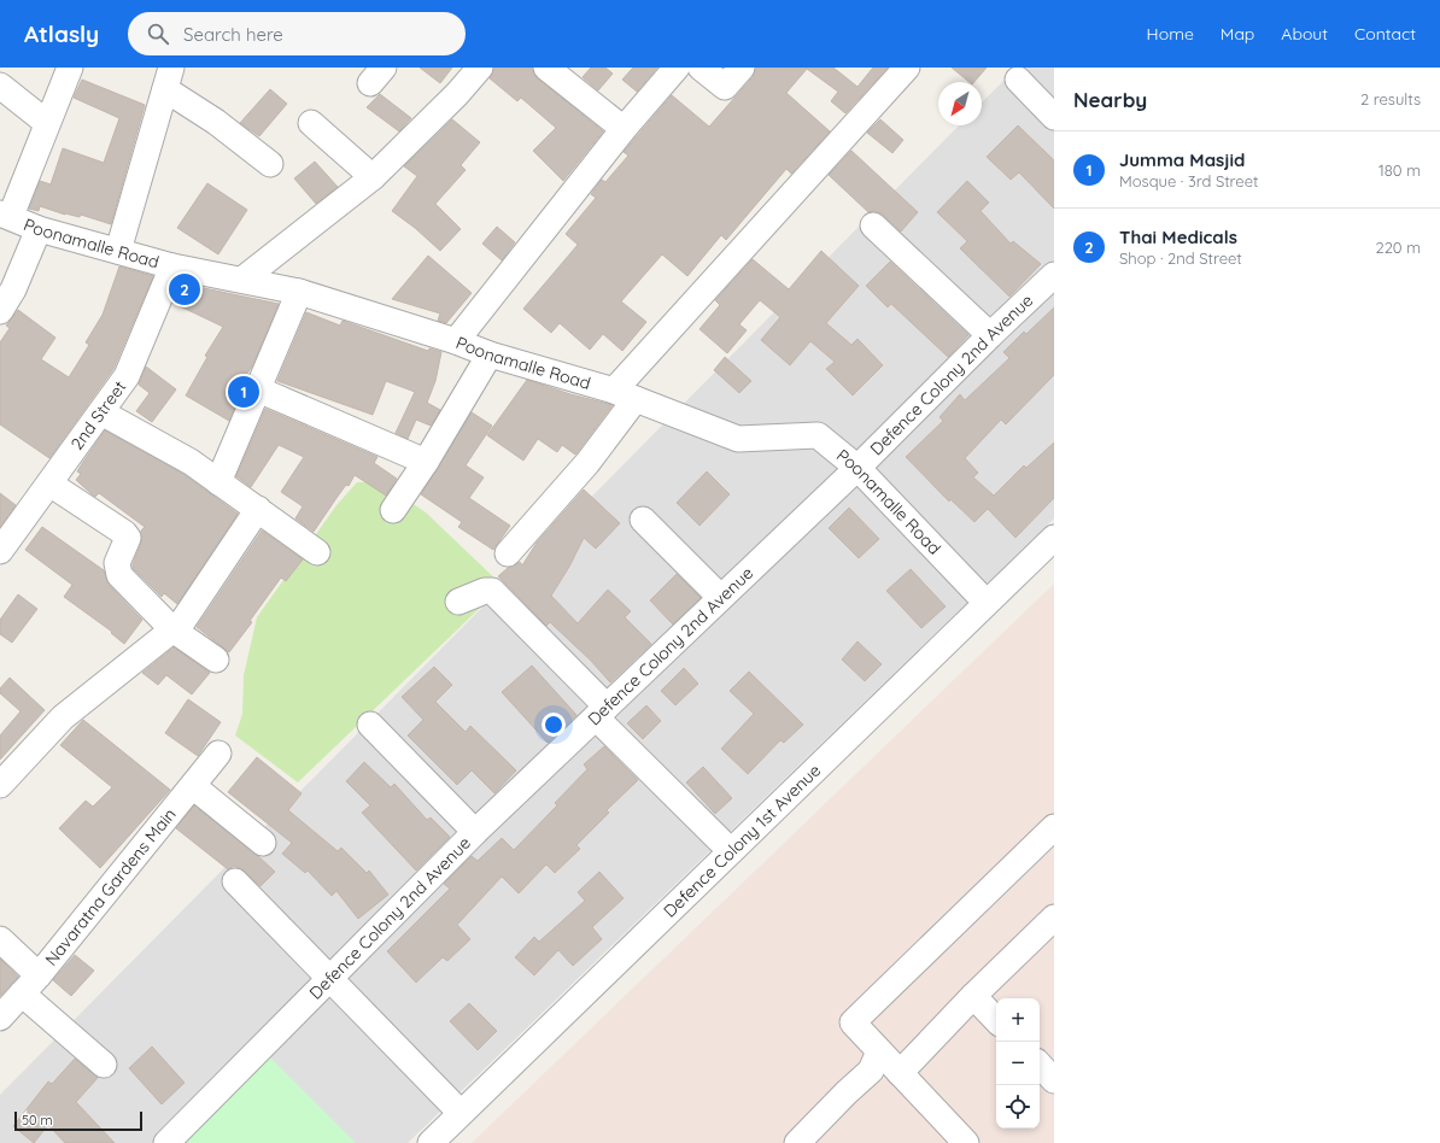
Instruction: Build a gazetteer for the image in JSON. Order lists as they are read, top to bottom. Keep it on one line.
{"streets":{"street":["Poonamalle Road","Defence Colony 2nd Avenue","2nd Street","Defence Colony 1st Avenue","Navaratna Gardens Main"]},"crossings":[["Poonamalle Road","Defence Colony 2nd Avenue"],["Poonamalle Road","2nd Street"],["Poonamalle Road","Defence Colony 1st Avenue"]],"scale_bar":"50 m","north":"bottom left","page":{"header":"Atlasly","search":"Search here","nav":["Home","Map","About","Contact"],"heading":["Nearby","2 results"],"list":[{"mark":"1","name":"Jumma Masjid","note":"Mosque · 3rd Street","value":"180 m"},{"mark":"2","name":"Thai Medicals","note":"Shop · 2nd Street","value":"220 m"}],"pins":["2","1"],"map_buttons":["+","−"],"scale":"50 m"}}
